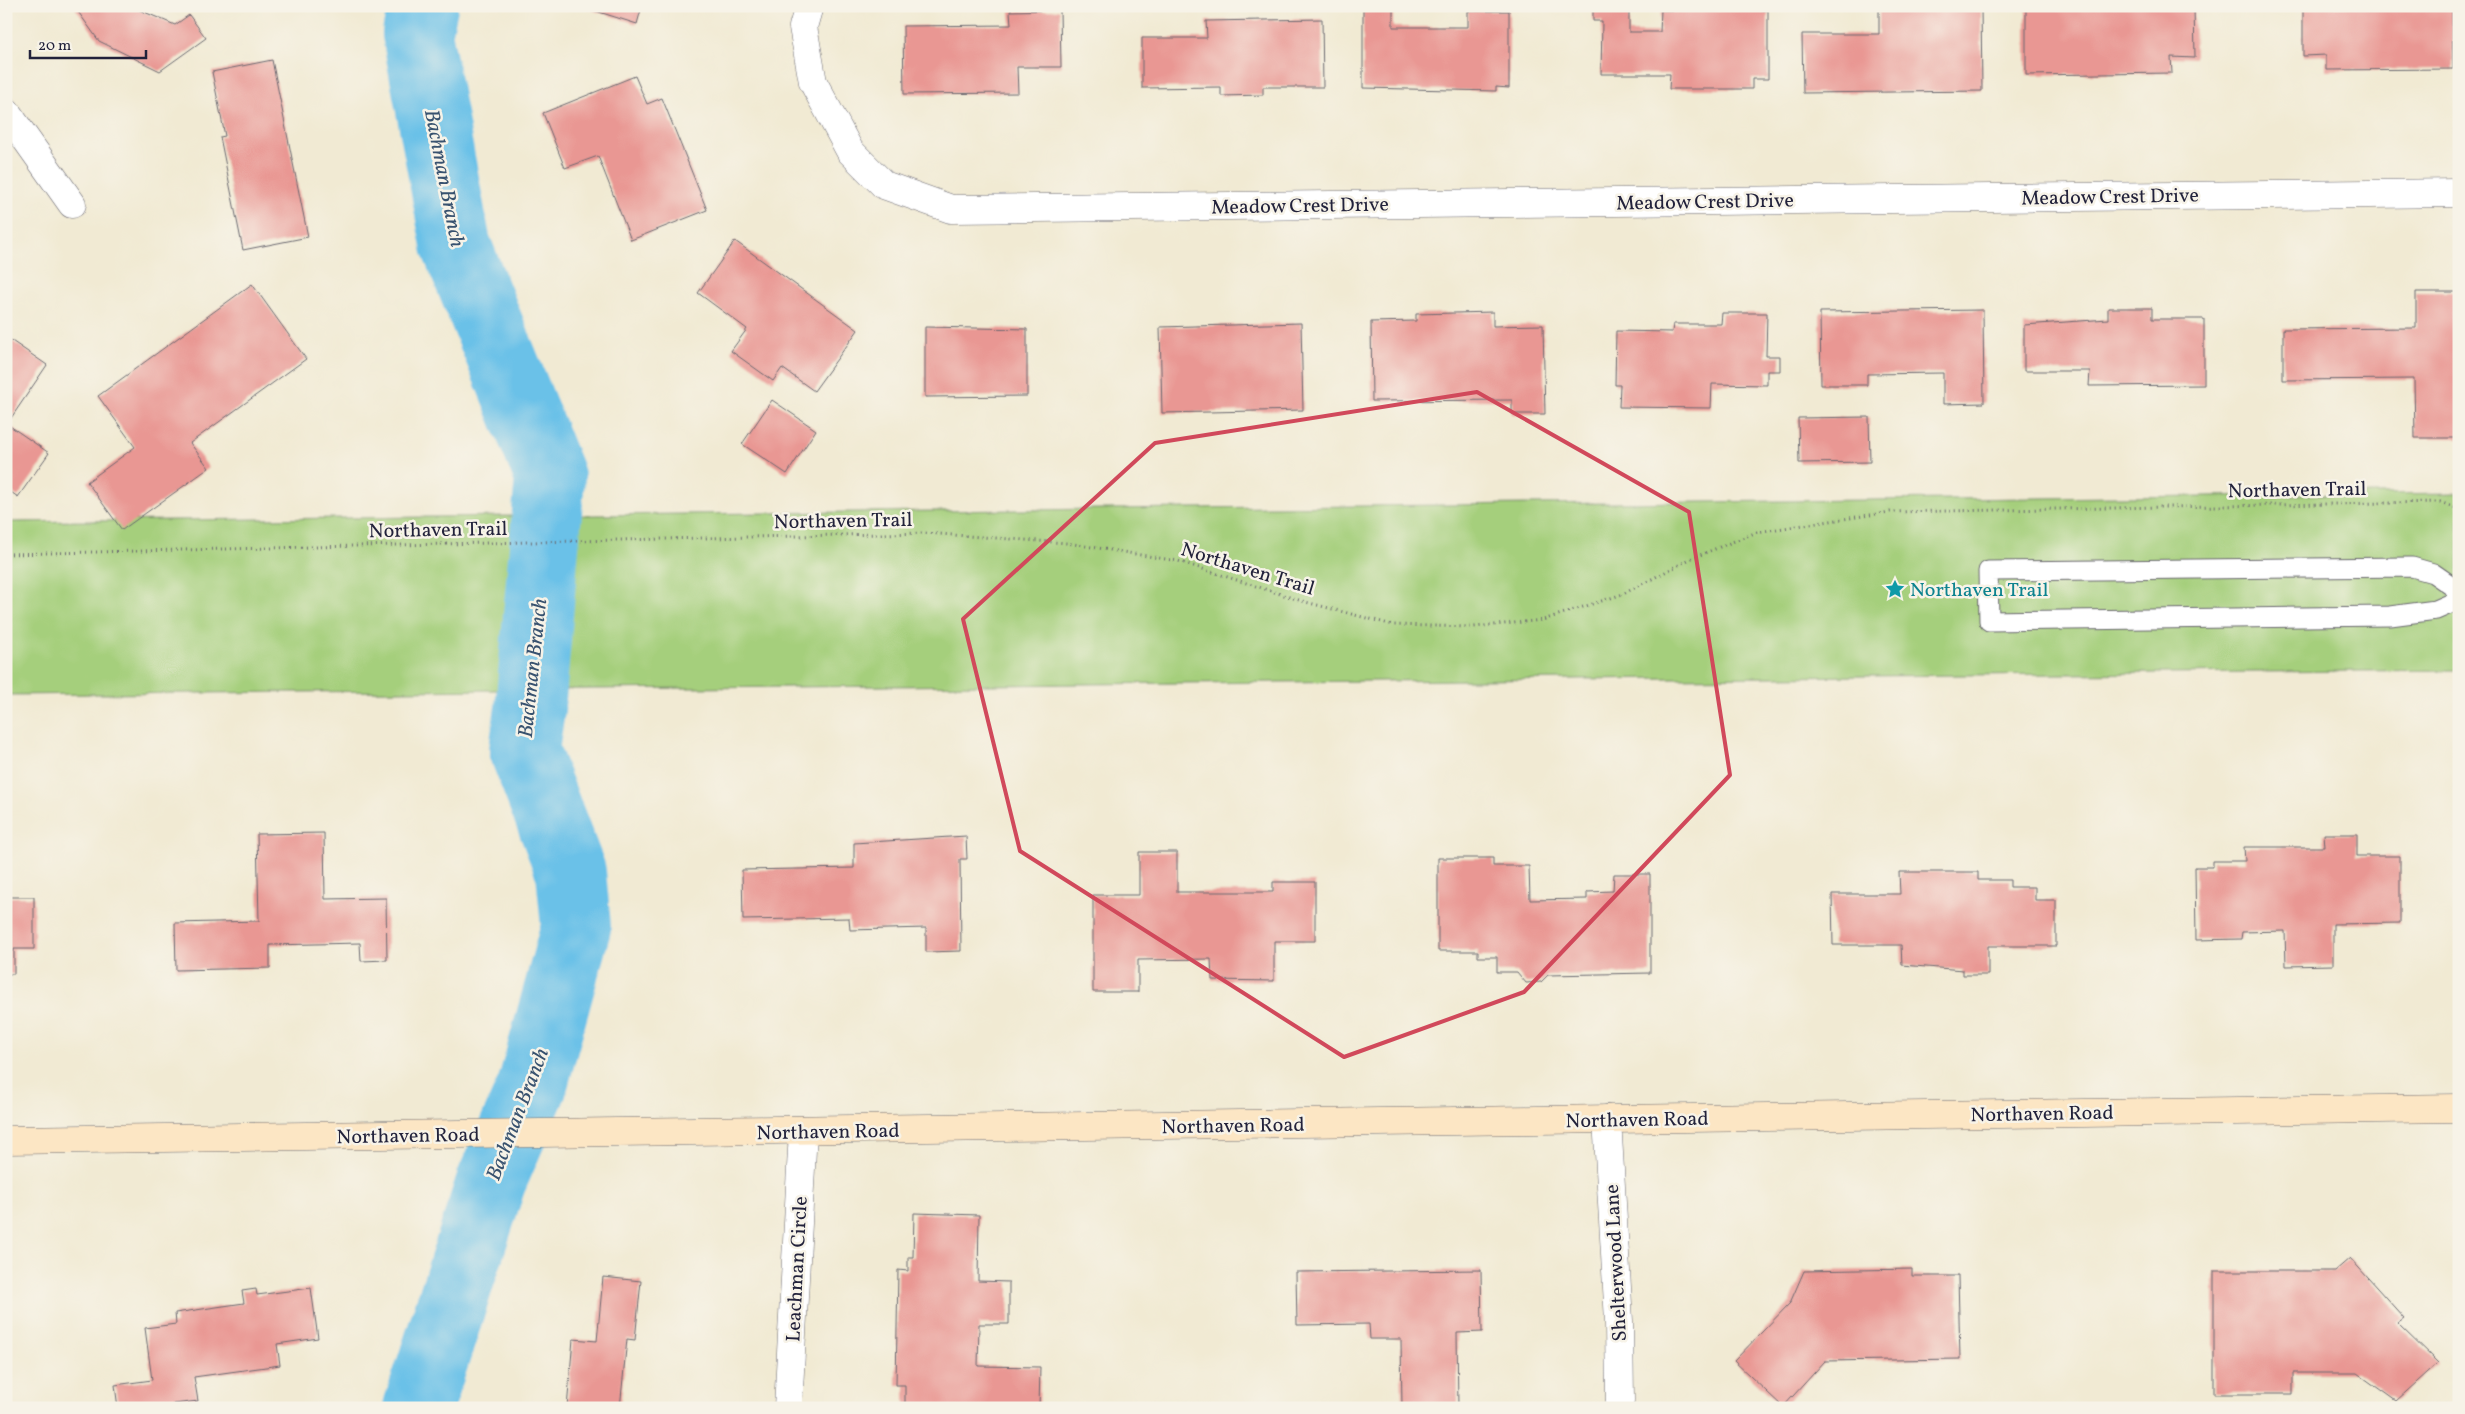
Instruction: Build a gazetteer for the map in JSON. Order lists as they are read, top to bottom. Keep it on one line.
{"streets":{"street":["Meadow Crest Drive","Northaven Road","Shelterwood Lane","Leachman Circle"],"path":["Northaven Trail"]},"crossings":[["Northaven Road","Shelterwood Lane"],["Northaven Road","Leachman Circle"]],"water":["Bachman Branch"],"places":{"place":["Northaven Trail"]},"scale_bar":"20 m"}
